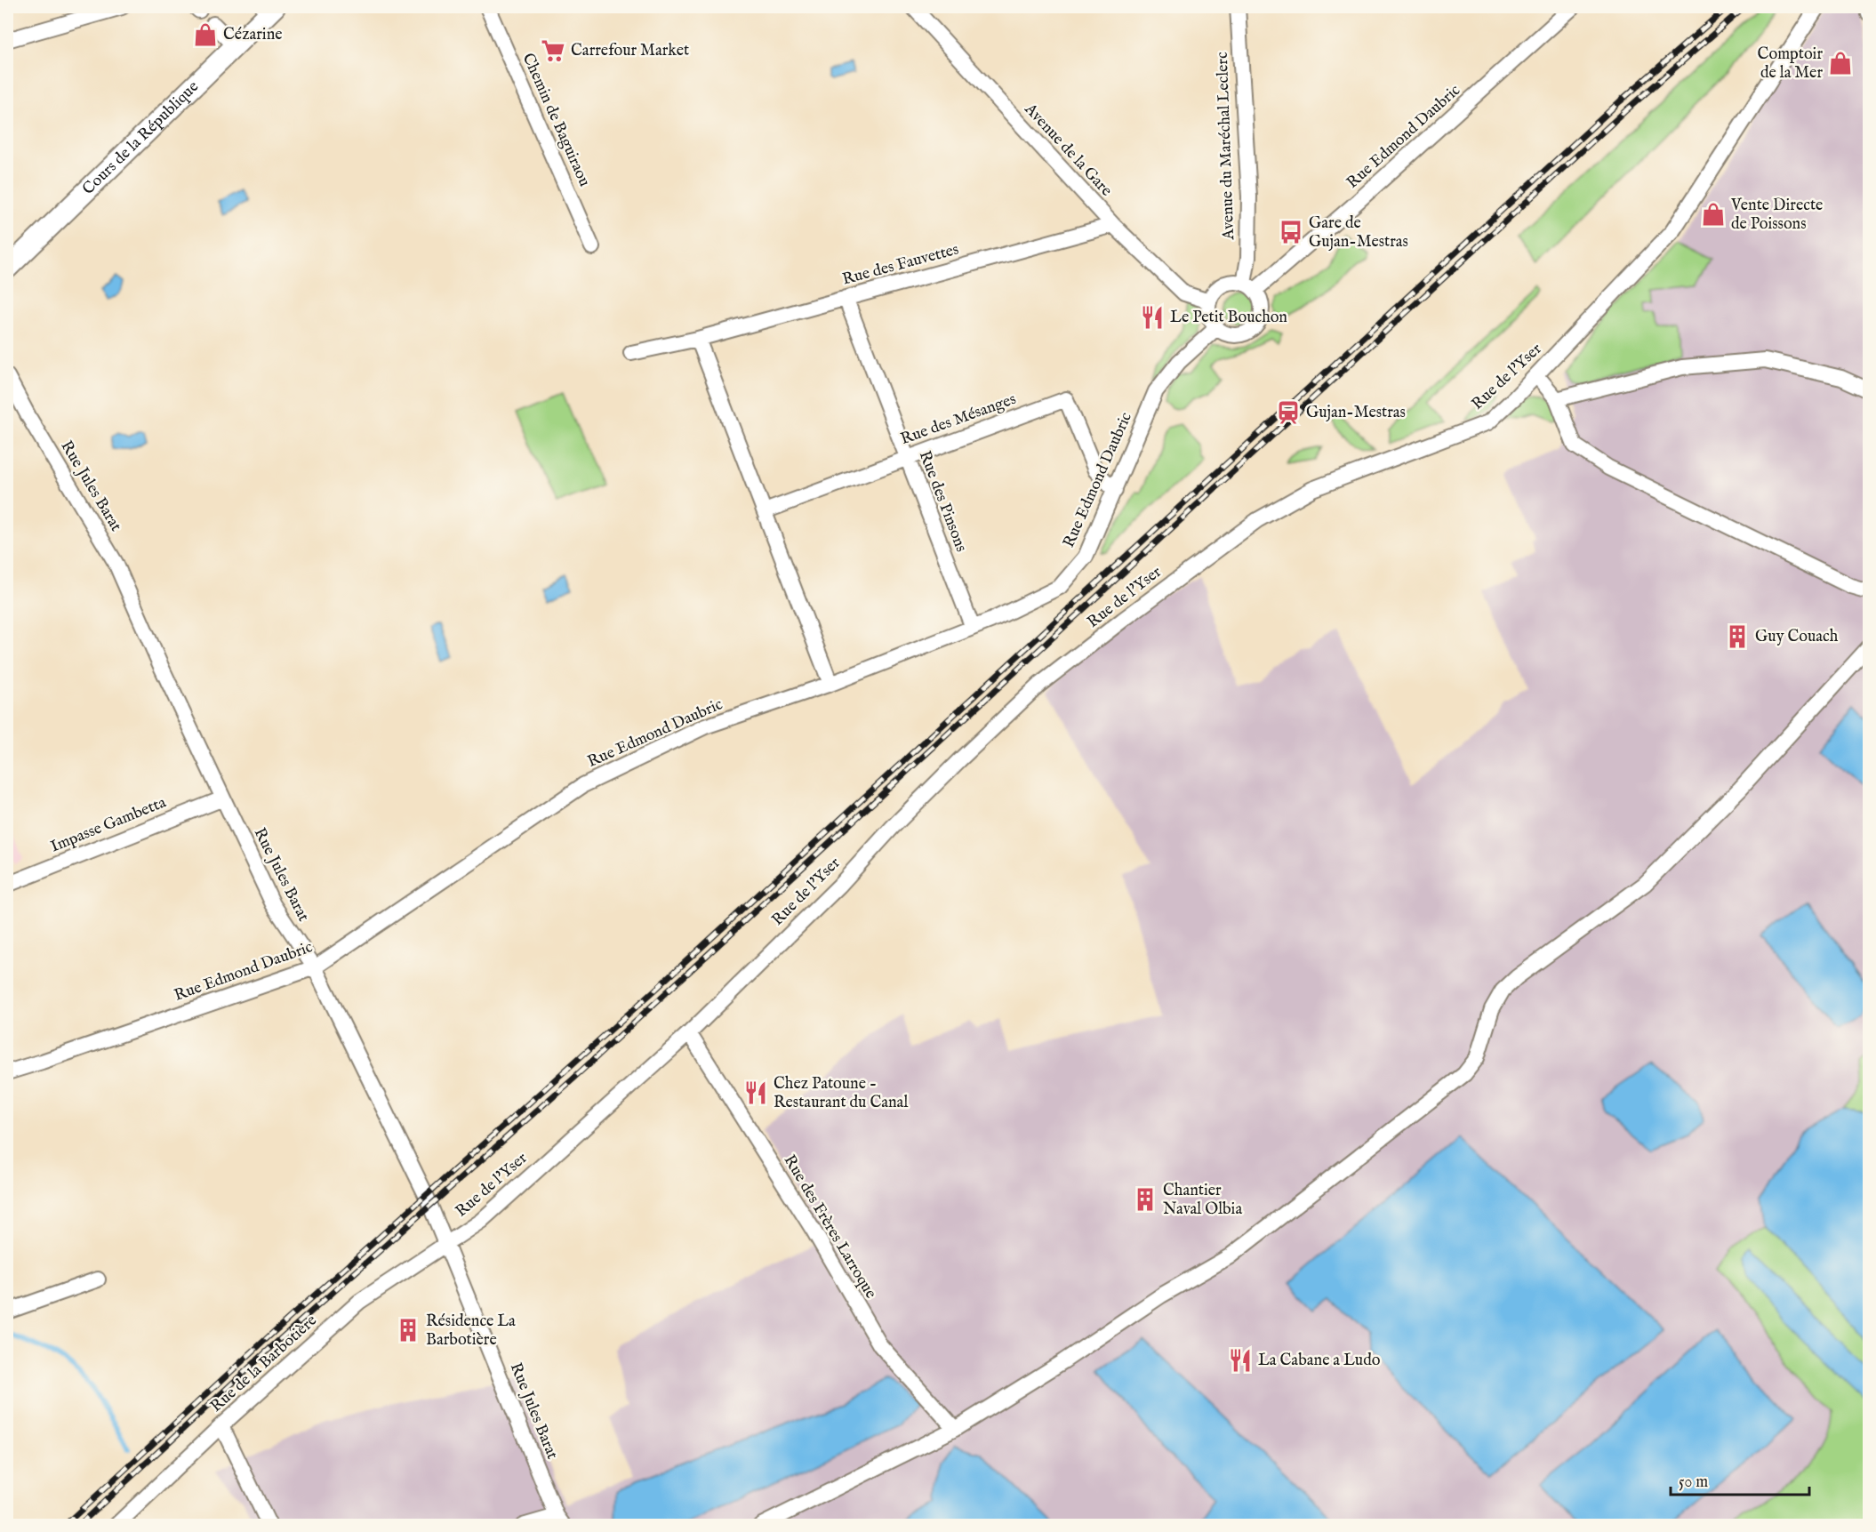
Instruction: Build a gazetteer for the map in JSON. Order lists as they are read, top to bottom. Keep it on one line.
{"streets":{"main road":["Cours de la République"],"street":["Chemin de Baguiraou","Rue Edmond Daubric","Avenue du Maréchal Leclerc","Avenue de la Gare","Rue des Fauvettes","Rue de l'Yser","Rue des Mésanges","Rue Jules Barat","Rue des Pinsons","Impasse Gambetta","Rue des Frères Larroque","Rue de la Barbotière"]},"crossings":[["Rue Edmond Daubric","Avenue du Maréchal Leclerc"],["Rue Edmond Daubric","Avenue de la Gare"],["Rue Edmond Daubric","Rue des Mésanges"],["Rue Edmond Daubric","Rue Jules Barat"],["Rue Edmond Daubric","Rue des Pinsons"],["Avenue du Maréchal Leclerc","Avenue de la Gare"],["Avenue de la Gare","Rue des Fauvettes"],["Rue des Fauvettes","Rue des Pinsons"],["Rue de l'Yser","Rue Jules Barat"],["Rue de l'Yser","Rue des Frères Larroque"],["Rue de l'Yser","Rue de la Barbotière"],["Rue des Mésanges","Rue des Pinsons"],["Rue Jules Barat","Impasse Gambetta"],["Rue Jules Barat","Rue de la Barbotière"]],"places":{"shop":["Cézarine","Comptoir de la Mer","Vente Directe de Poissons"],"supermarket":["Carrefour Market"],"bus stop":["Gare de Gujan-Mestras"],"restaurant":["Le Petit Bouchon","Chez Patoune - Restaurant du Canal","La Cabane a Ludo"],"station":["Gujan-Mestras"],"building":["Guy Couach","Chantier Naval Olbia","Résidence La Barbotière"]},"scale_bar":"50 m"}
